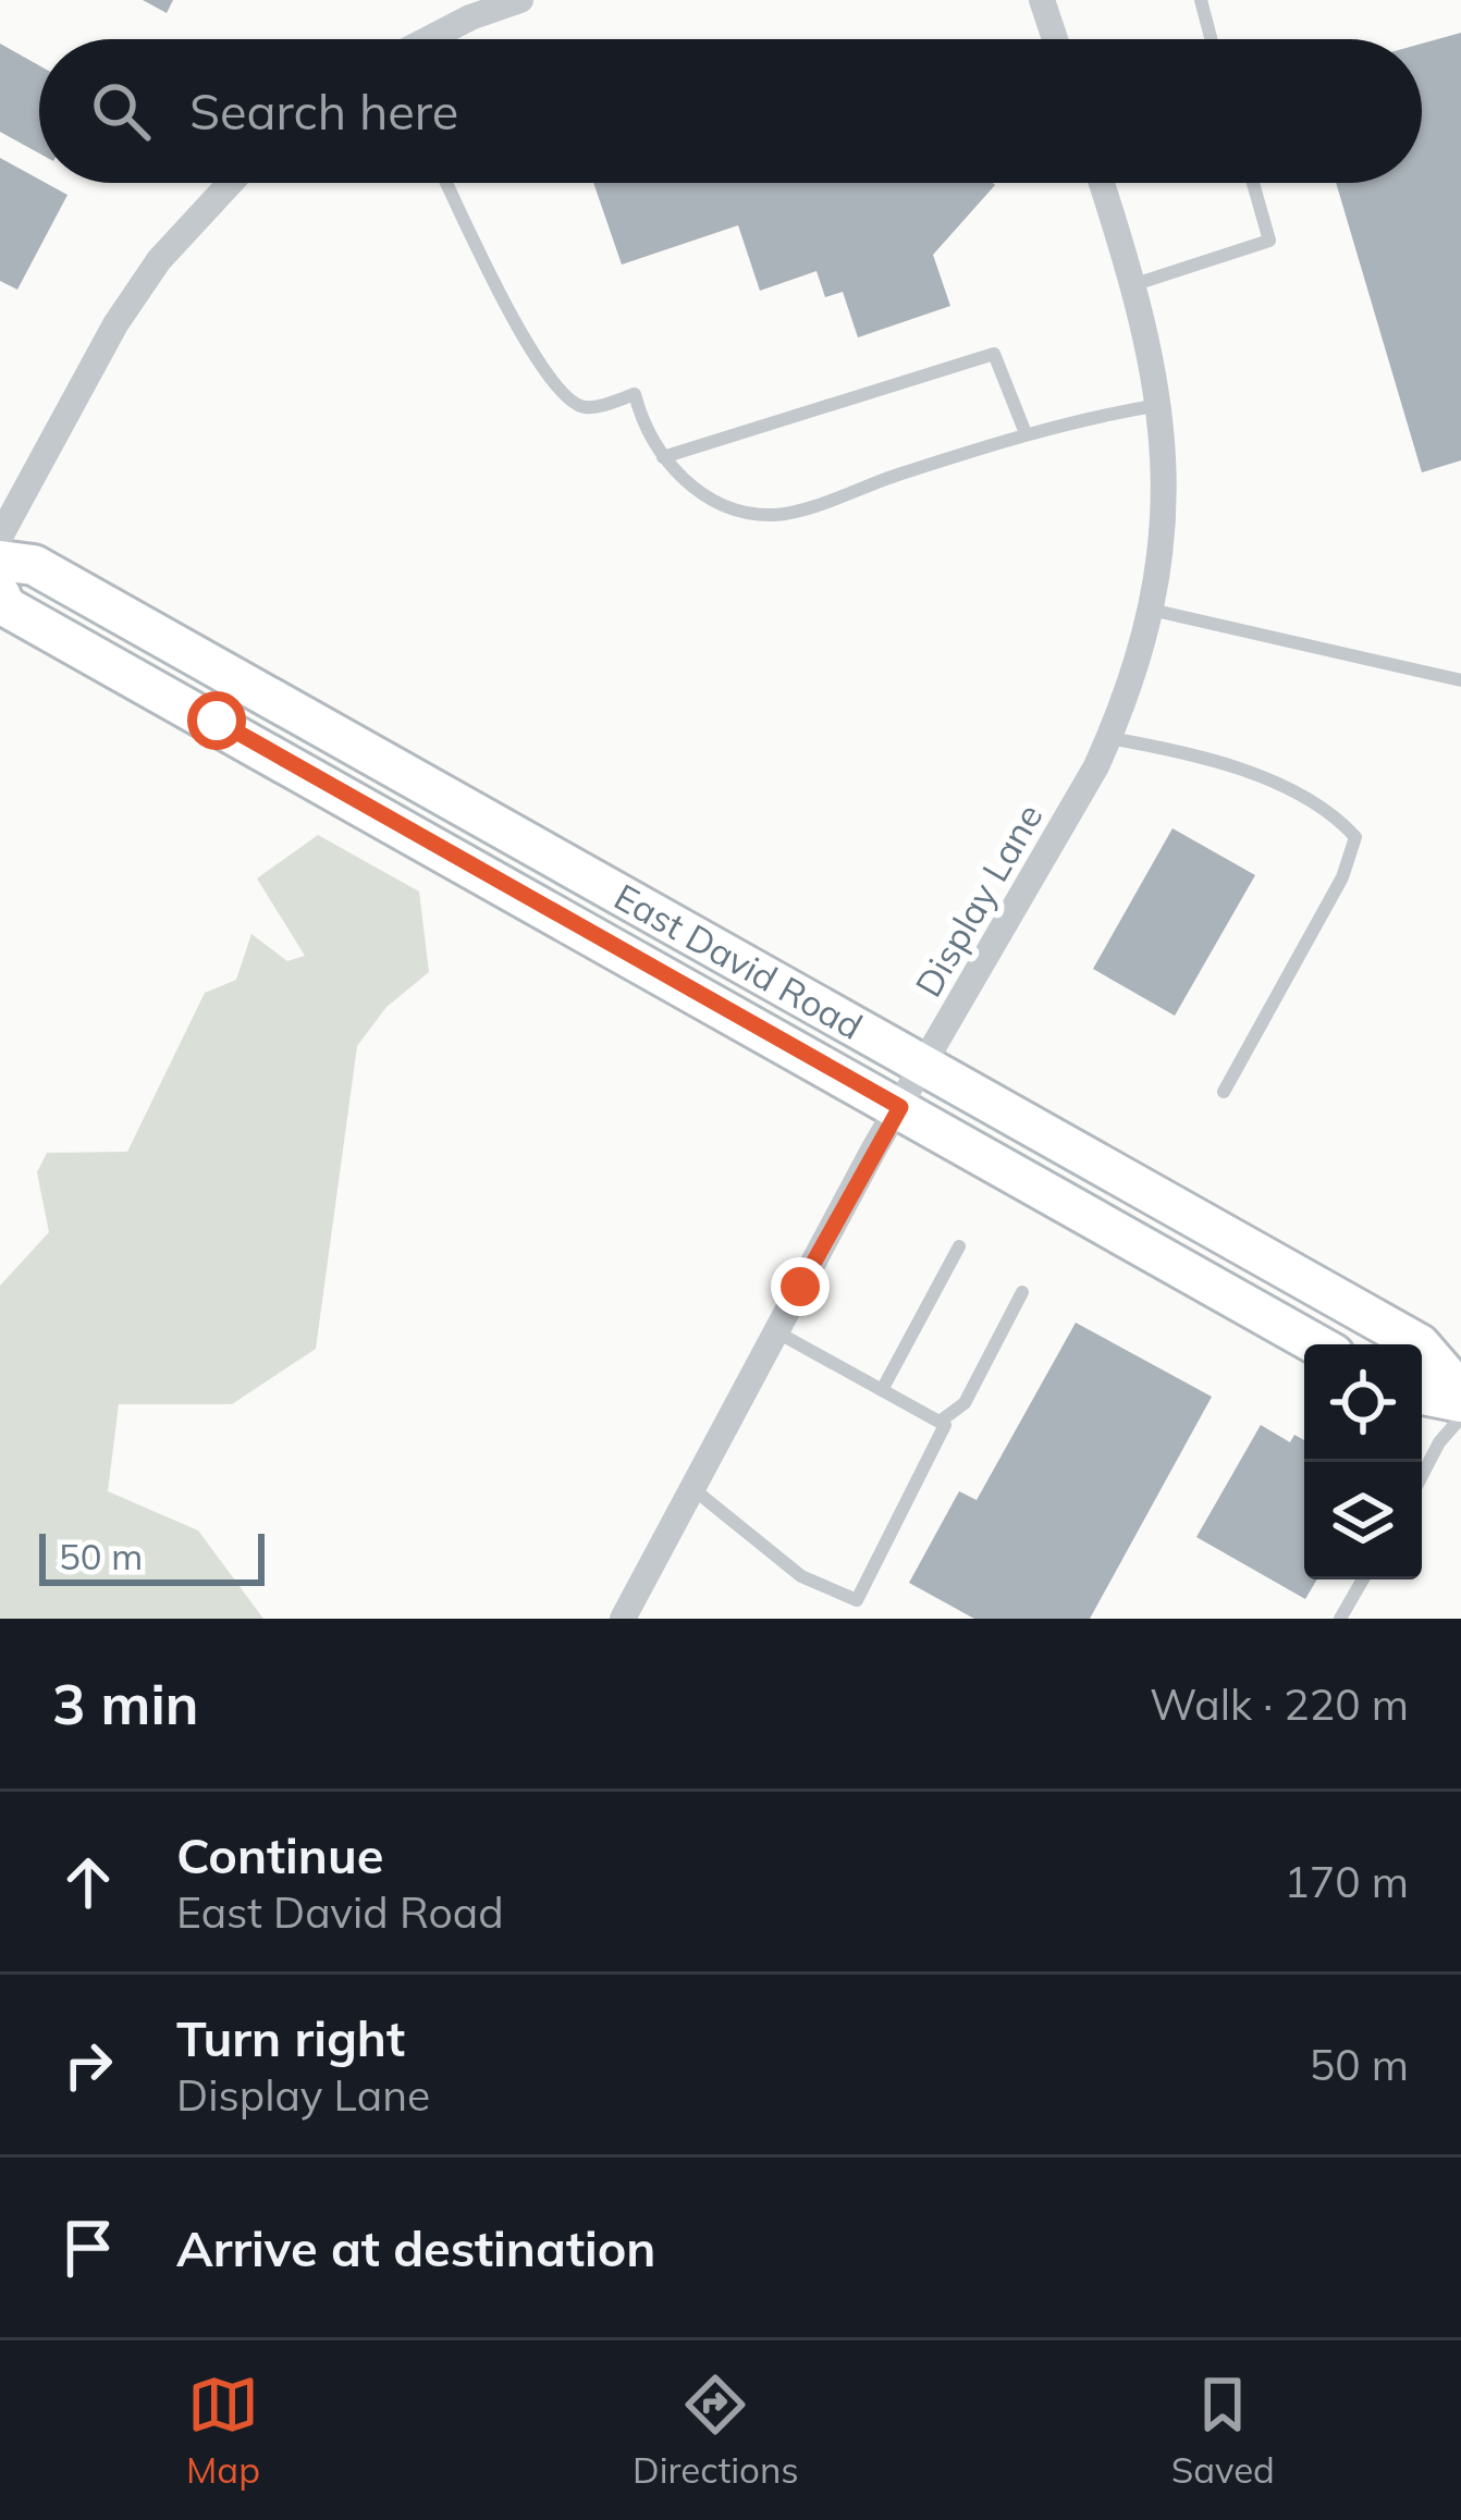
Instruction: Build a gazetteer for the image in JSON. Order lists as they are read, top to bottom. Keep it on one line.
{"streets":{"street":["Display Lane","East David Road"]},"crossings":[["Display Lane","East David Road"]],"scale_bar":"50 m","page":{"search":"Search here","scale":"50 m","heading":["3 min","Walk · 220 m"],"list":[["Continue","East David Road","170 m"],["Turn right","Display Lane","50 m"],"Arrive at destination"],"nav":["Map","Directions","Saved"]}}
